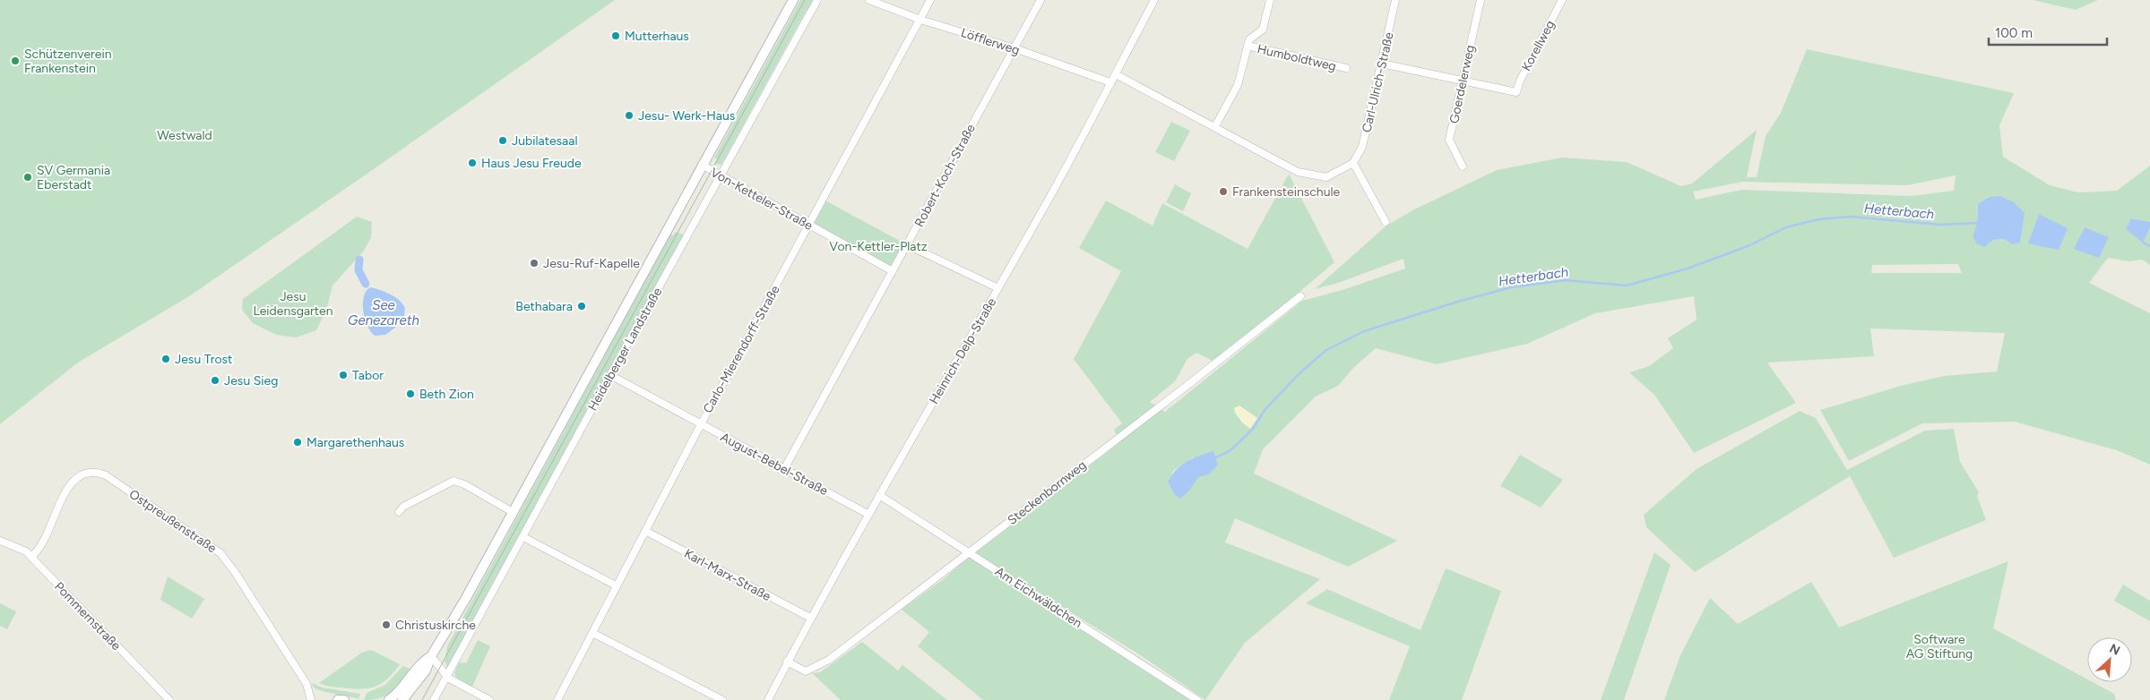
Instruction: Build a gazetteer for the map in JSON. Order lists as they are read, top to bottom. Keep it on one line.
{"streets":{"street":["Löfflerweg","Korellweg","Humboldtweg","Carl-Ulrich-Straße","Goerdelerweg","Robert-Koch-Straße","Von-Ketteler-Straße","Heidelberger Landstraße","Carlo-Mierendorff-Straße","Heinrich-Delp-Straße","August-Bebel-Straße","Steckenbornweg","Ostpreußenstraße","Karl-Marx-Straße","Am Eichwäldchen","Pommernstraße"]},"crossings":[["Löfflerweg","Robert-Koch-Straße"],["Löfflerweg","Carlo-Mierendorff-Straße"],["Löfflerweg","Heinrich-Delp-Straße"],["Korellweg","Goerdelerweg"],["Robert-Koch-Straße","Von-Ketteler-Straße"],["Robert-Koch-Straße","August-Bebel-Straße"],["Von-Ketteler-Straße","Heidelberger Landstraße"],["Von-Ketteler-Straße","Carlo-Mierendorff-Straße"],["Heidelberger Landstraße","August-Bebel-Straße"],["Carlo-Mierendorff-Straße","August-Bebel-Straße"],["Carlo-Mierendorff-Straße","Karl-Marx-Straße"],["Heinrich-Delp-Straße","August-Bebel-Straße"],["Heinrich-Delp-Straße","Steckenbornweg"],["Heinrich-Delp-Straße","Karl-Marx-Straße"],["Heinrich-Delp-Straße","Am Eichwäldchen"],["Steckenbornweg","Am Eichwäldchen"],["Ostpreußenstraße","Pommernstraße"]],"water":["Hetterbach","See Genezareth"],"parks":["Westwald","Von-Kettler-Platz","Jesu Leidensgarten","Software AG Stiftung"],"places":["Mutterhaus","Schützenverein Frankenstein","Jesu- Werk-Haus","Jubilatesaal","Haus Jesu Freude","SV Germania Eberstadt","Frankensteinschule","Jesu-Ruf-Kapelle","Bethabara","Jesu Trost","Tabor","Jesu Sieg","Beth Zion","Margarethenhaus","Christuskirche"],"scale_bar":"100 m","north":"top right"}
